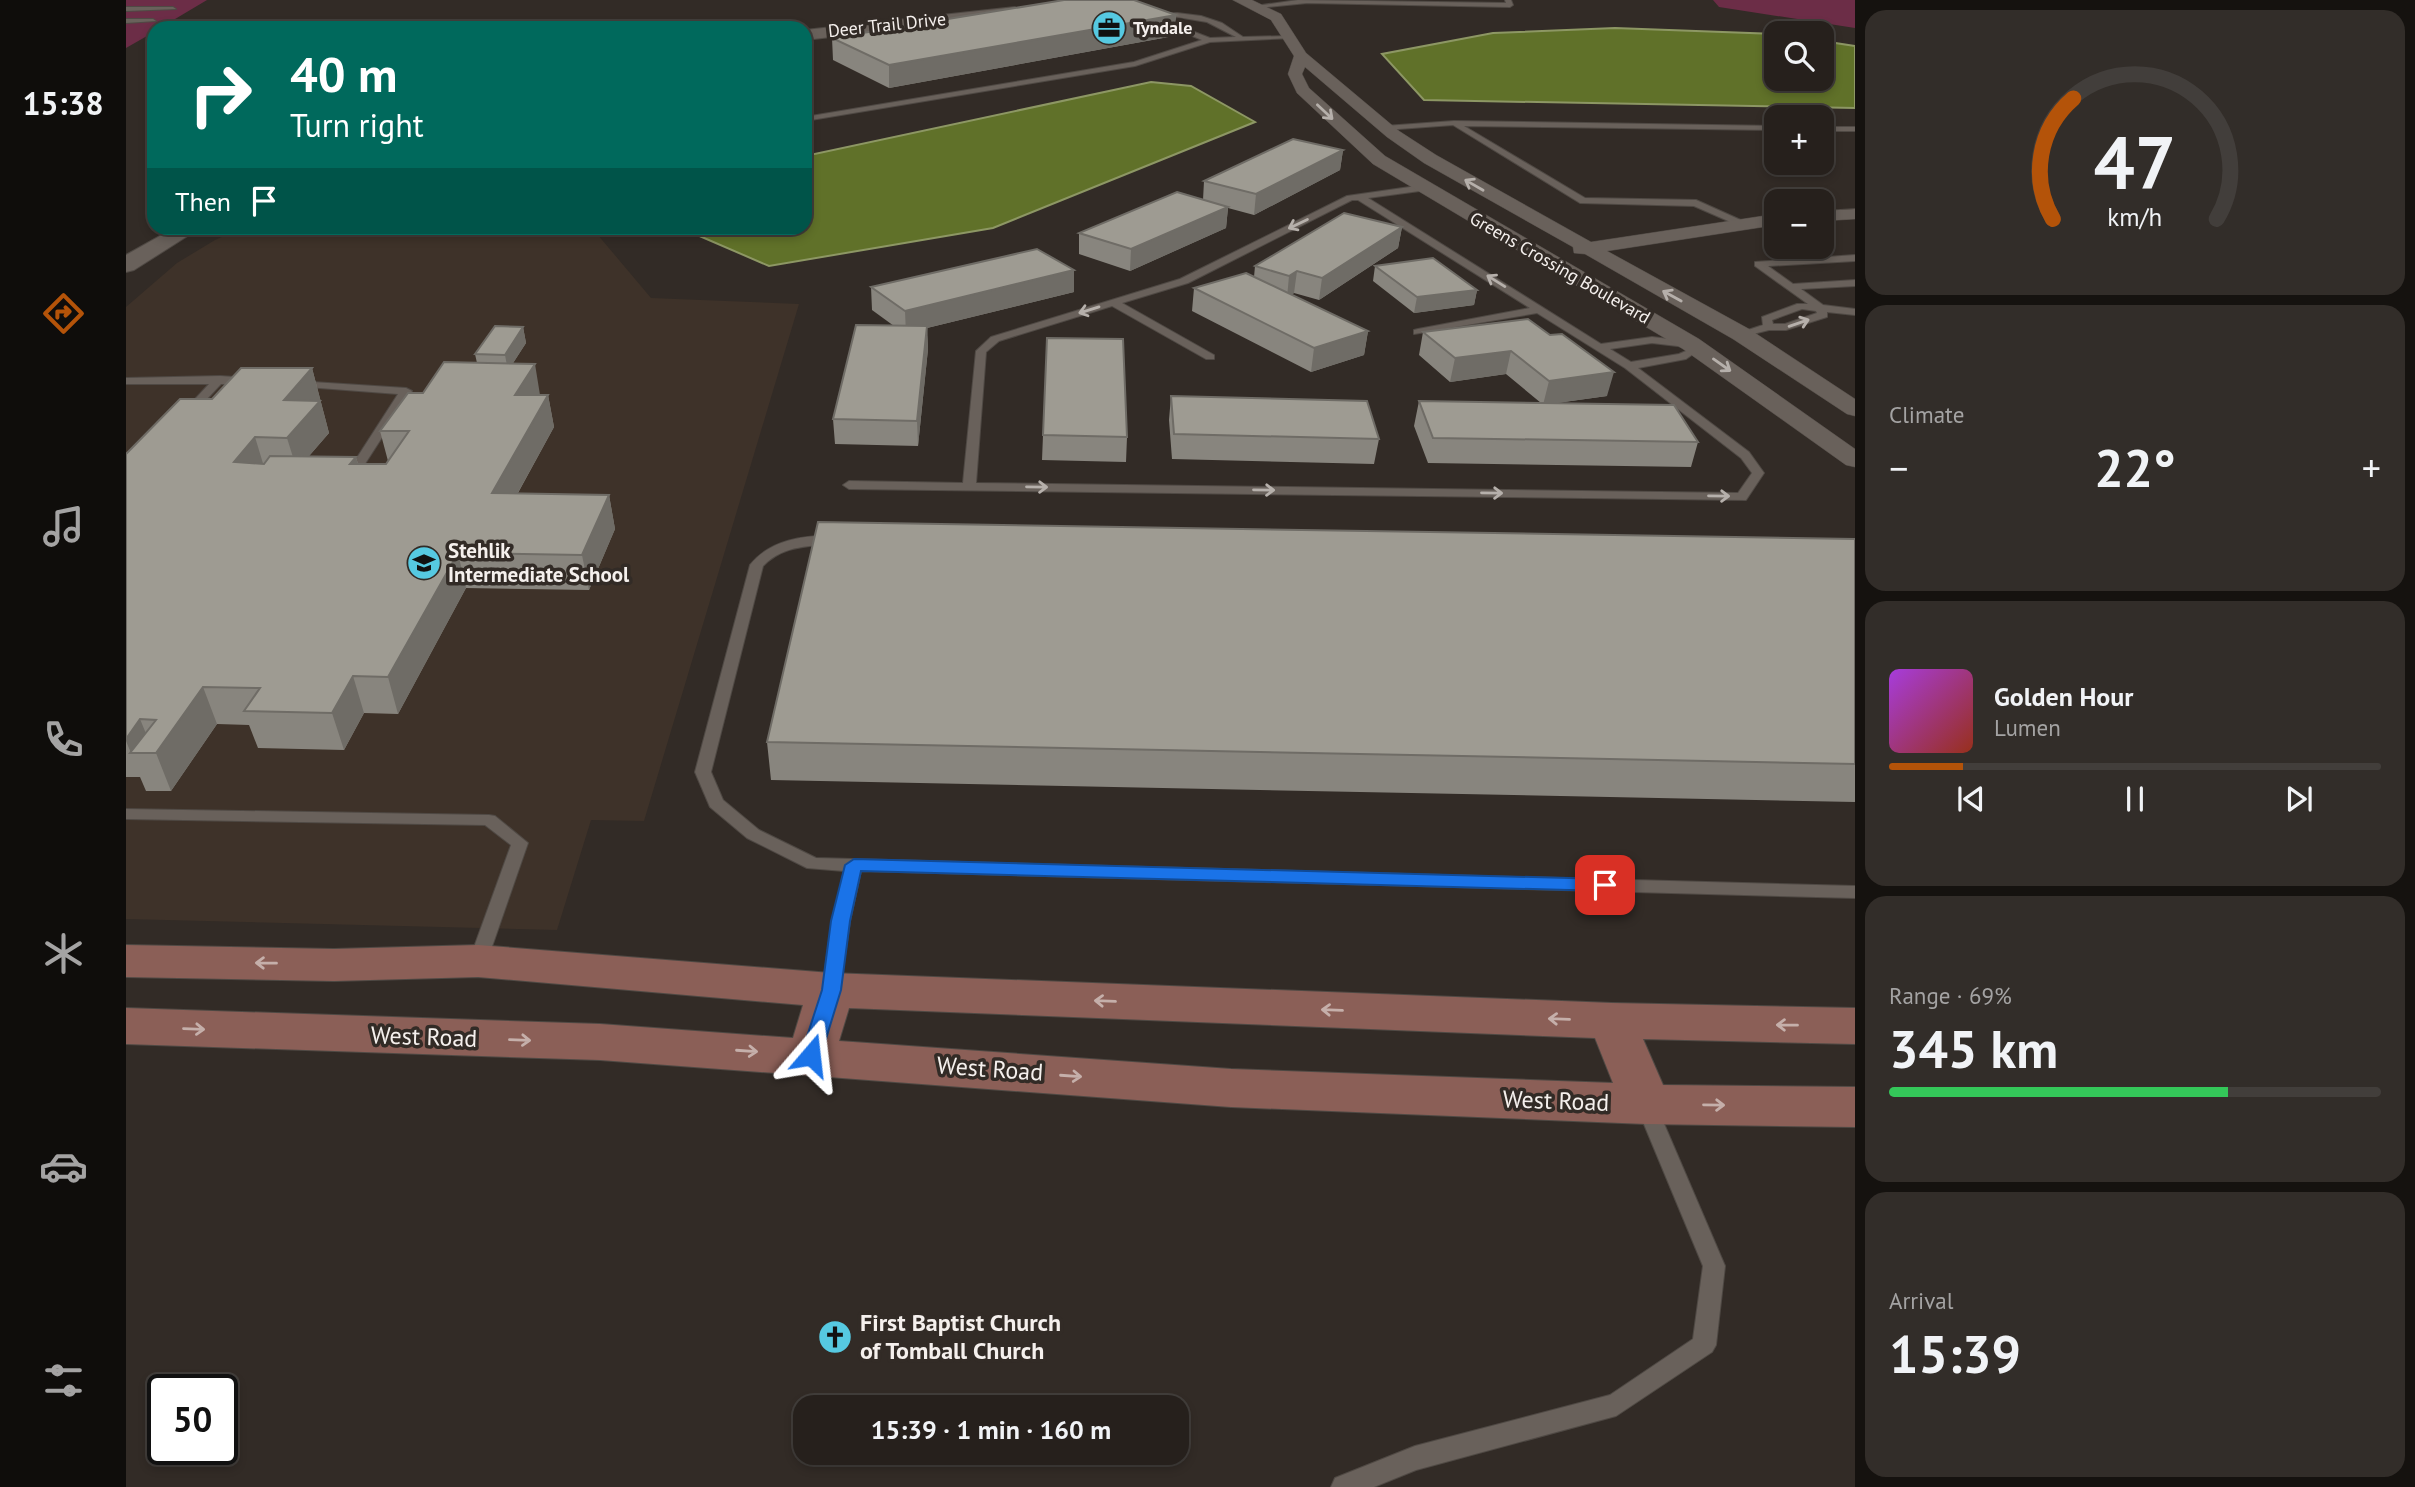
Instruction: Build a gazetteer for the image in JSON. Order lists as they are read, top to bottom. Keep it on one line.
{"streets":{"main road":["West Road"],"street":["Deer Trail Drive","Greens Crossing Boulevard"]},"places":{"office":["Tyndale"],"school or university":["Stehlik Intermediate School"],"church":["First Baptist Church of Tomball Church"]},"page":{"tabs":"15:38","map_buttons":["+","−"],"turn":["40 m","Turn right"],"then":"Then","tile":["Climate",["Range · 69%","345 km"],["Arrival","15:39"]],"heat":["−","22°","+"],"song":["Golden Hour","Lumen"],"limit":"50","trip":"15:39 · 1 min · 160 m","gauge":["47","km/h"]}}
